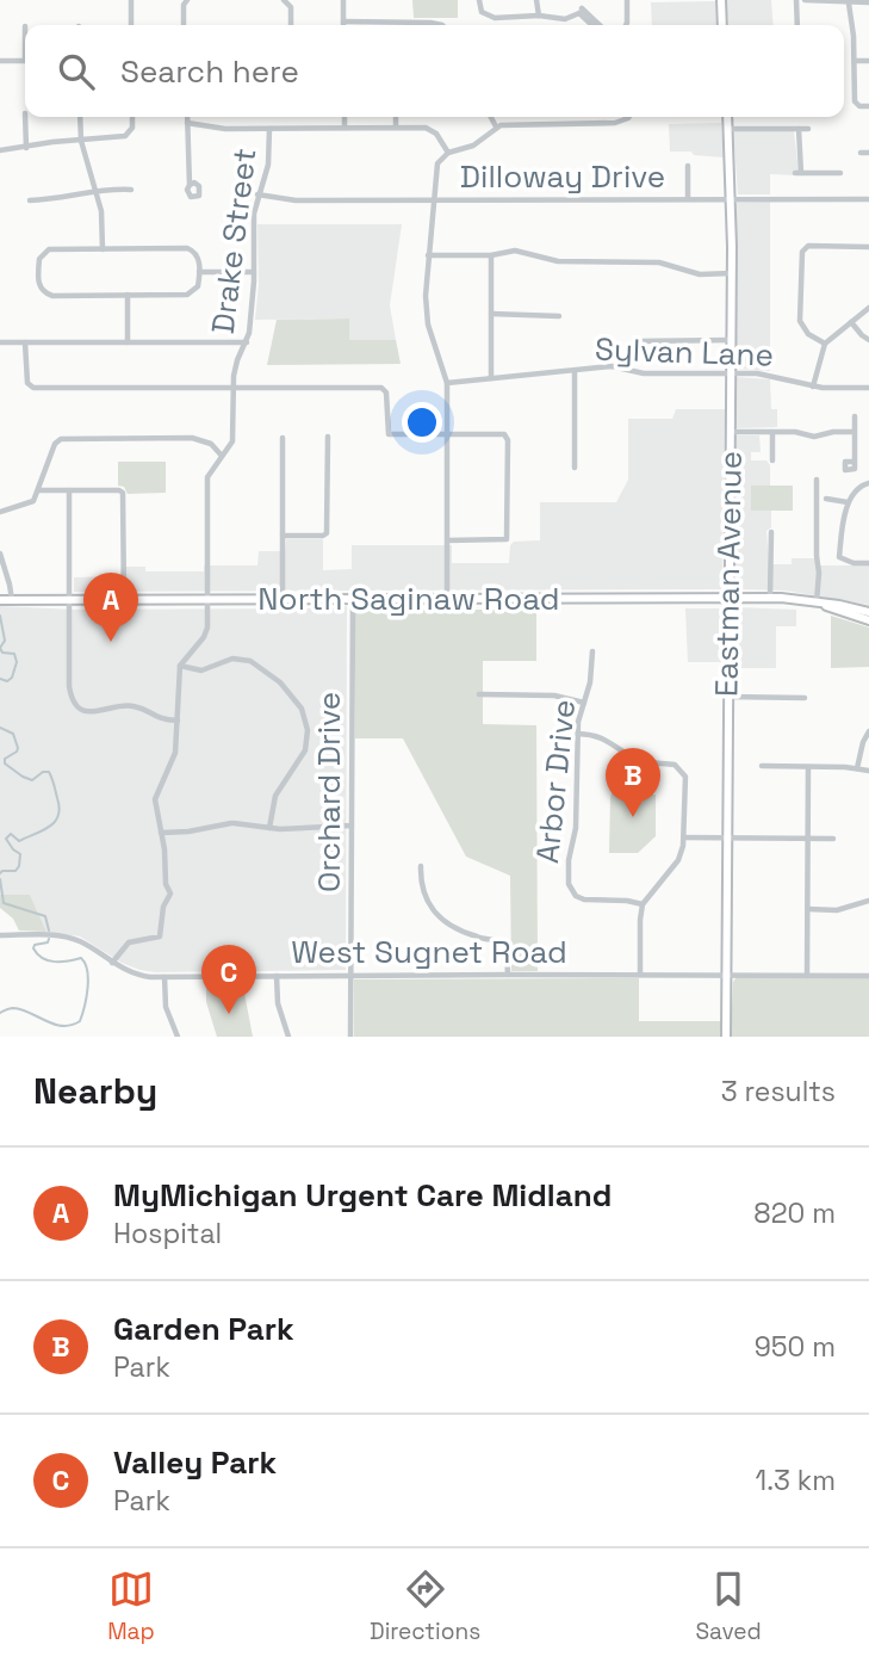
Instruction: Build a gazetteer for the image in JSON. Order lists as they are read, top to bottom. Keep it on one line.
{"streets":{"main road":["Eastman Avenue","North Saginaw Road"],"street":["Dilloway Drive","Drake Street","Sylvan Lane","Arbor Drive","Orchard Drive","West Sugnet Road"]},"crossings":[["Dilloway Drive","Drake Street"],["Dilloway Drive","Eastman Avenue"],["Drake Street","North Saginaw Road"],["Sylvan Lane","Eastman Avenue"],["Eastman Avenue","North Saginaw Road"],["Eastman Avenue","West Sugnet Road"],["North Saginaw Road","Orchard Drive"],["Orchard Drive","West Sugnet Road"]],"page":{"search":"Search here","pins":["A","B","C"],"heading":["Nearby","3 results"],"list":[{"mark":"A","name":"MyMichigan Urgent Care Midland","note":"Hospital","value":"820 m"},{"mark":"B","name":"Garden Park","note":"Park","value":"950 m"},{"mark":"C","name":"Valley Park","note":"Park","value":"1.3 km"}],"nav":["Map","Directions","Saved"]}}
